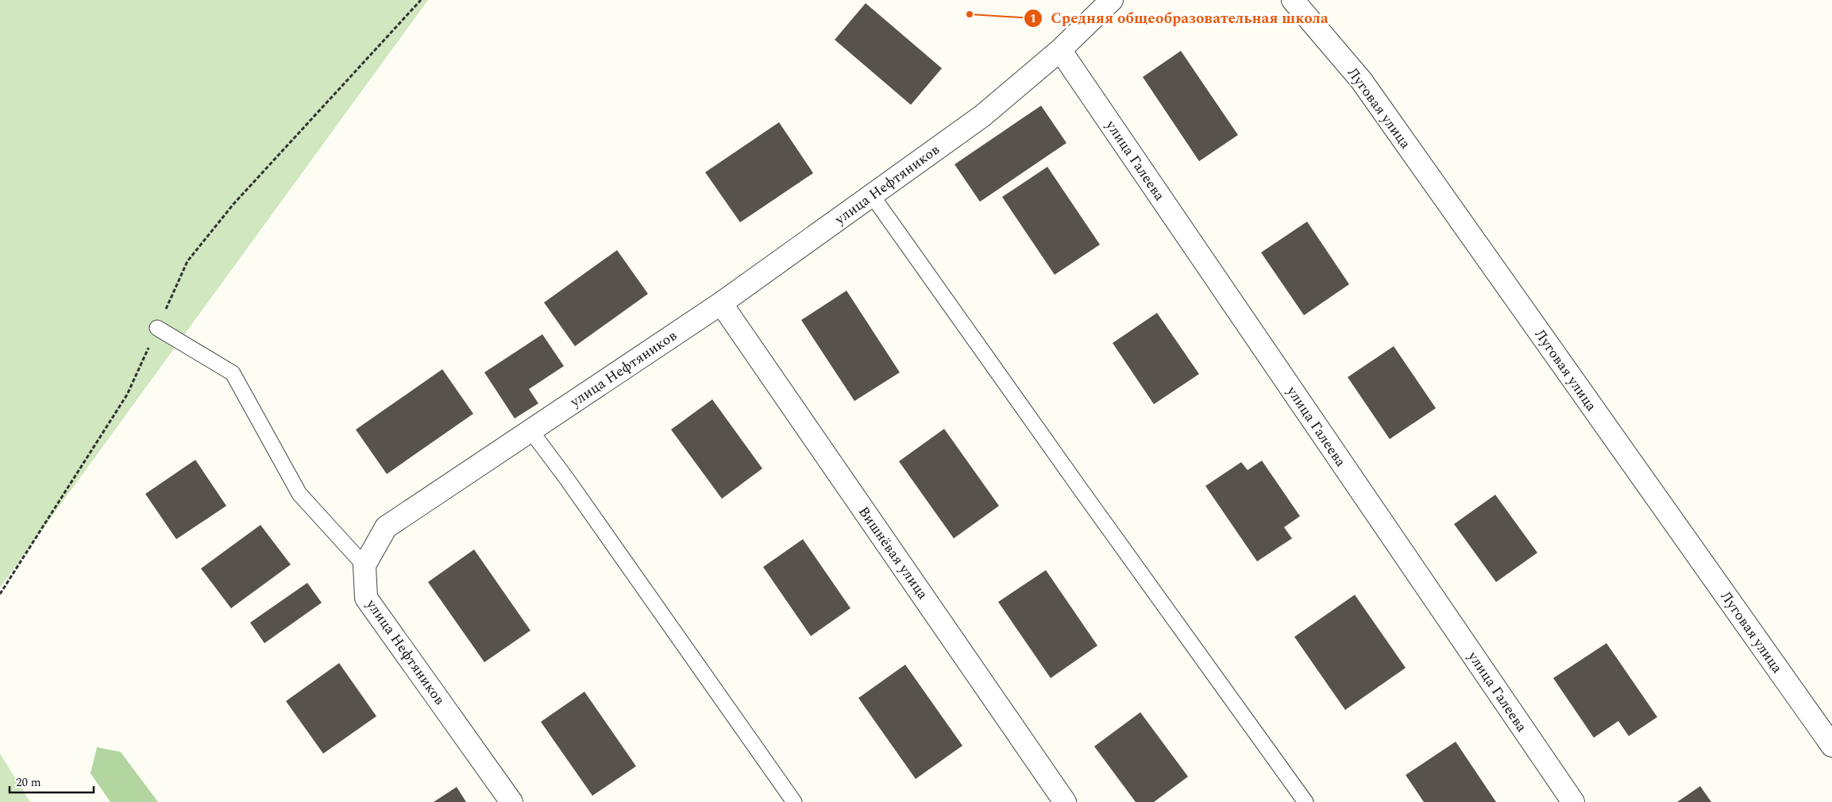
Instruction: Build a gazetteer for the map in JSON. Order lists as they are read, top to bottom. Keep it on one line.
{"streets":{"street":["Луговая улица","улица Галеева","улица Нефтяников","Вишнёвая улица"]},"crossings":[["улица Галеева","улица Нефтяников"],["улица Нефтяников","Вишнёвая улица"]],"places":["Cредняя общеобразовательная школа"],"scale_bar":"20 m"}
